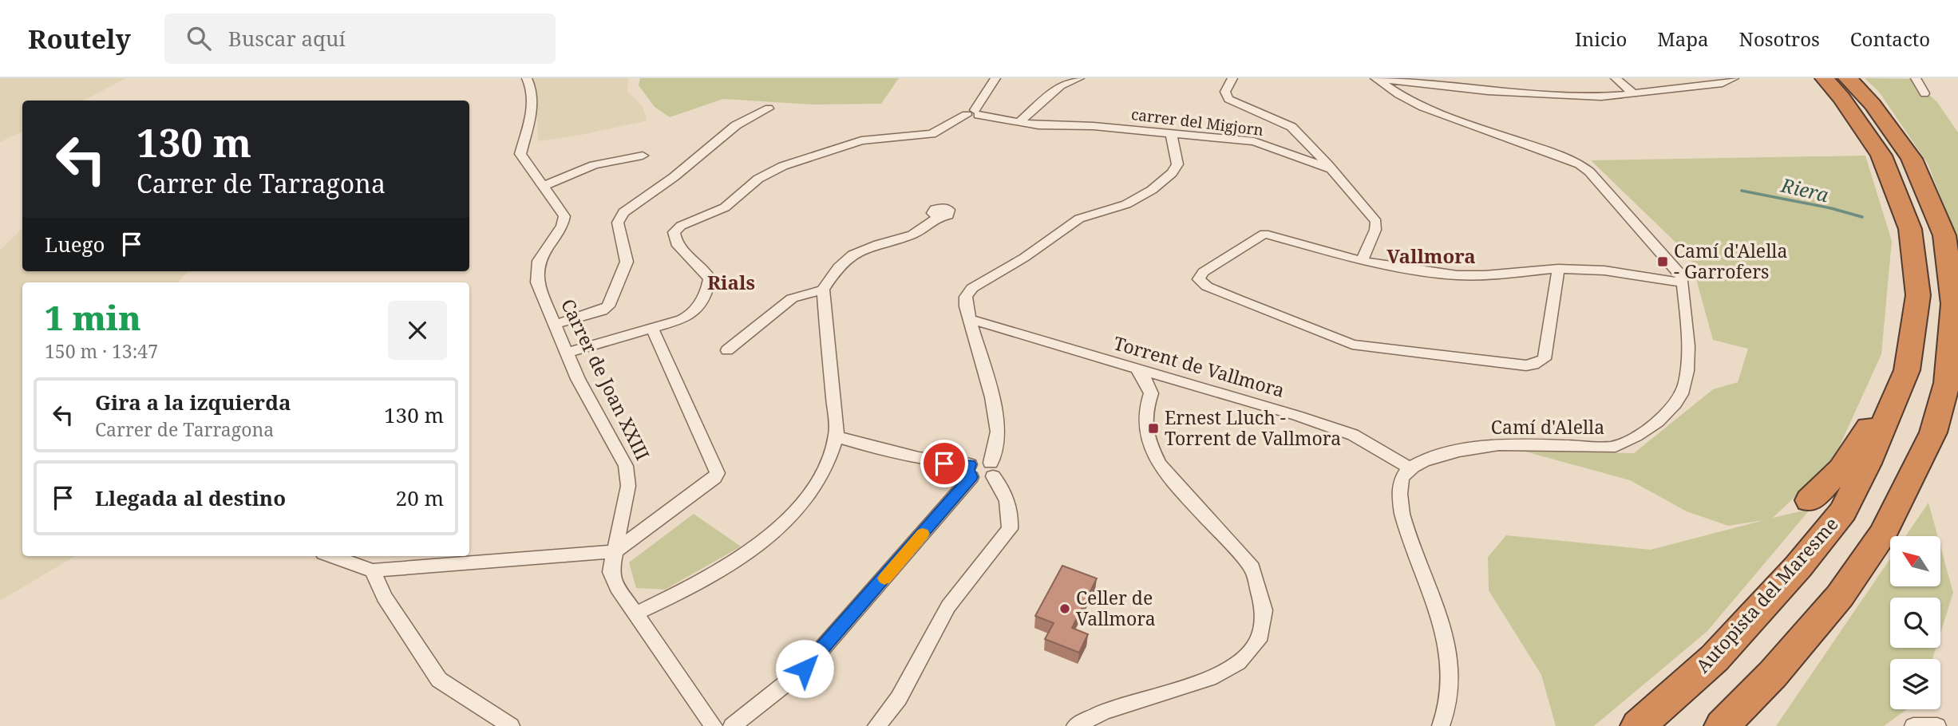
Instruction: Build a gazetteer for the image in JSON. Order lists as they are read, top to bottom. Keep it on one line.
{"streets":{"highway":["Autopista del Maresme"],"street":["carrer del Migjorn","Torrent de Vallmora","Carrer de Joan XXIII","Camí d'Alella"]},"crossings":[["Torrent de Vallmora","Camí d'Alella"]],"districts":["Vallmora","Rials"],"water":["Riera"],"places":{"transit":["Camí d'Alella - Garrofers","Ernest Lluch - Torrent de Vallmora"],"other":["Celler de Vallmora"]},"north":"top left","page":{"header":"Routely","search":"Buscar aquí","nav":["Inicio","Mapa","Nosotros","Contacto"],"turn":["130 m","Carrer de Tarragona"],"then":"Luego","heading":["1 min","150 m · 13:47"],"list":[{"name":"Gira a la izquierda","note":"Carrer de Tarragona","value":"130 m"},{"name":"Llegada al destino","value":"20 m"}]}}
